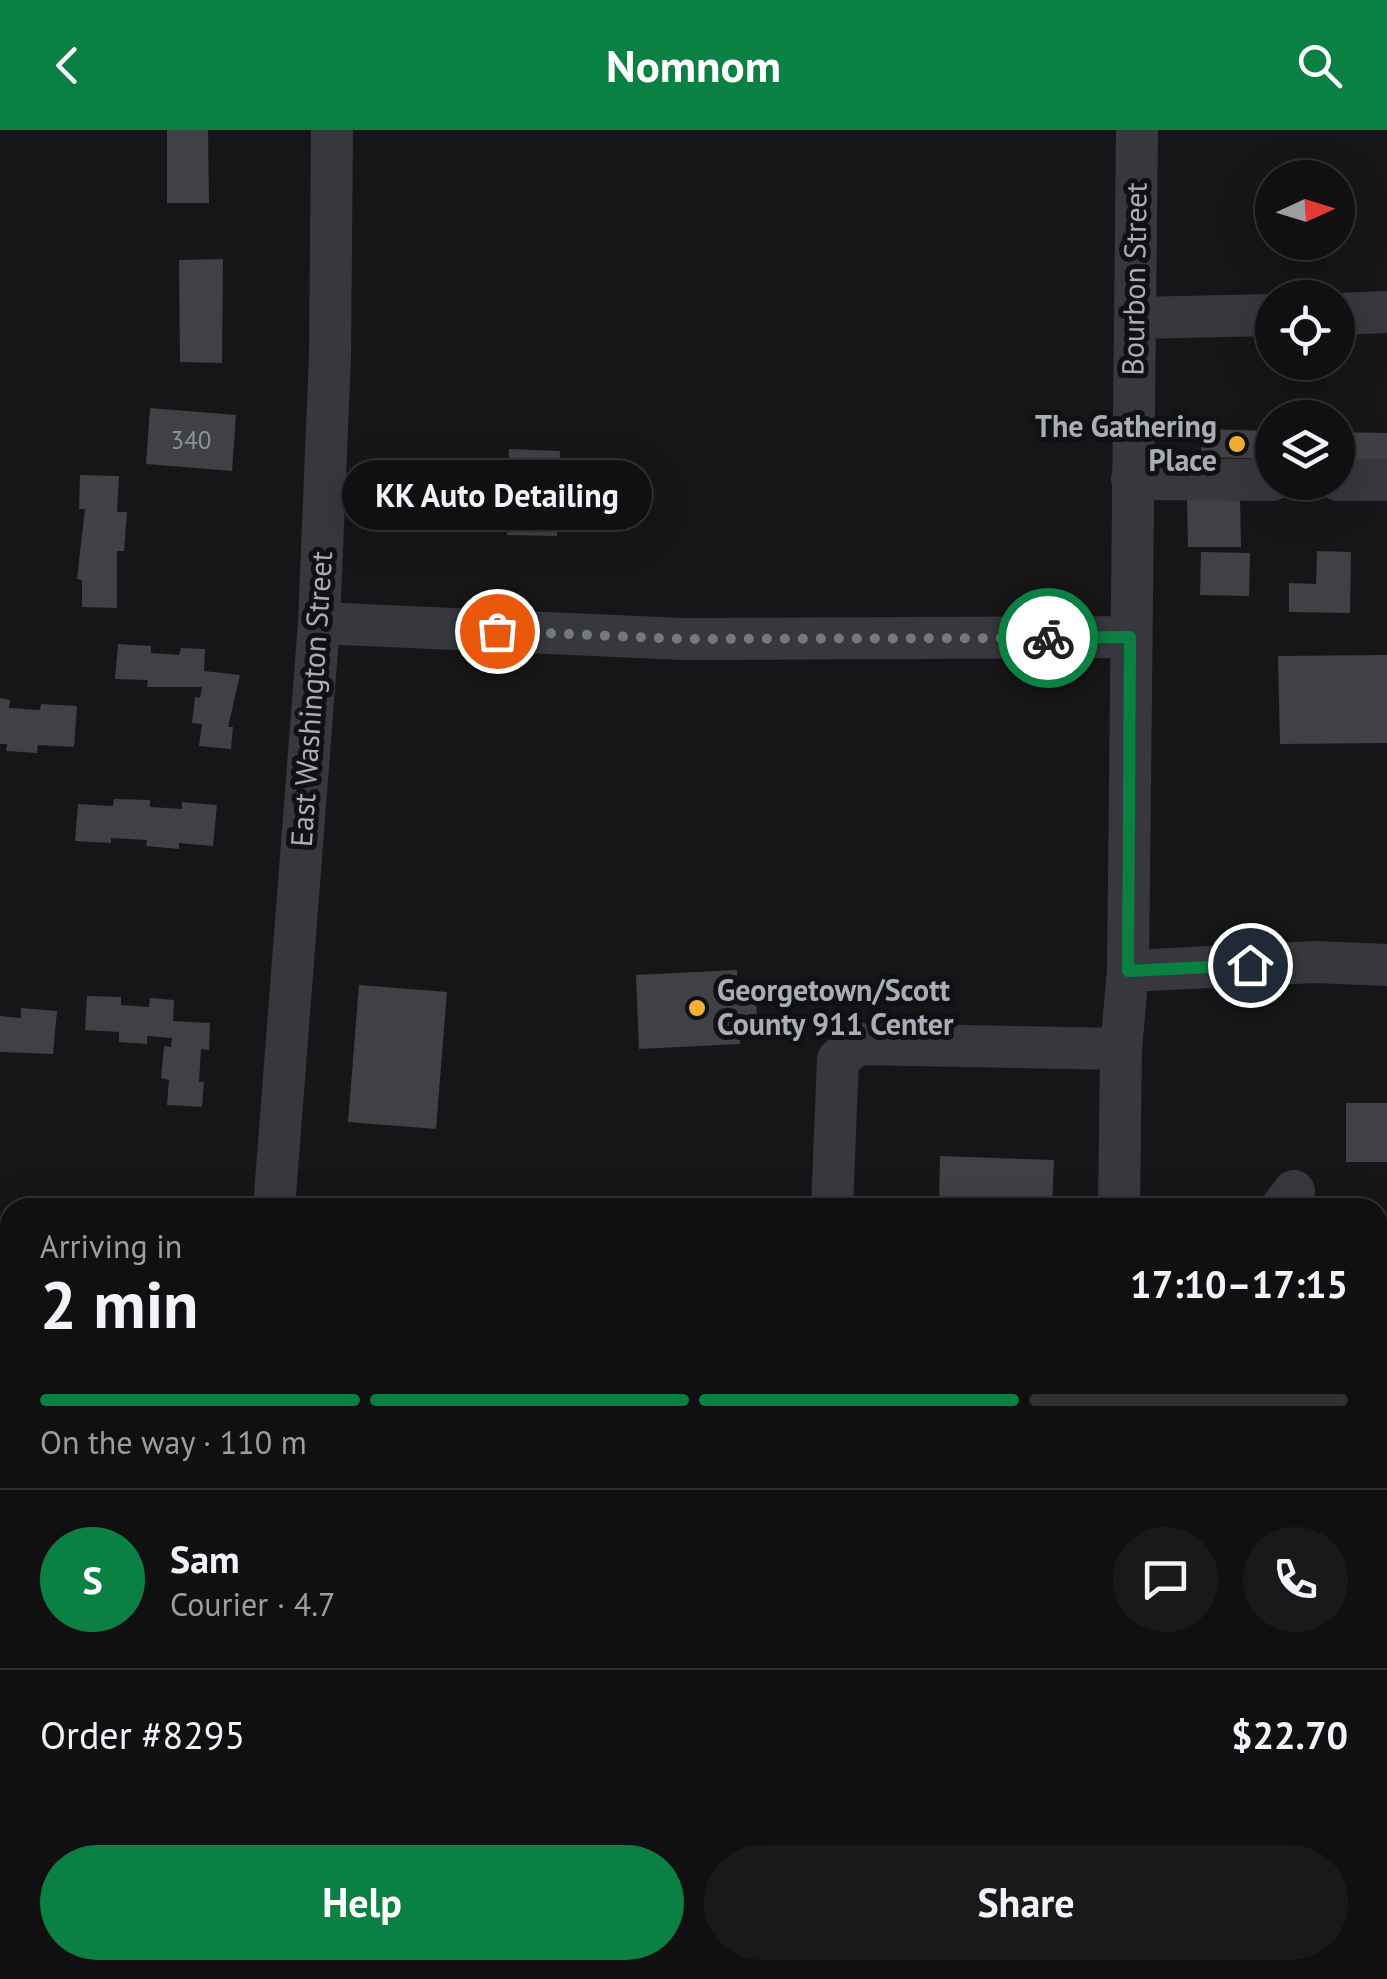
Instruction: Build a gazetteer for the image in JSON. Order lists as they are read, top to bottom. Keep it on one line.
{"streets":{"street":["Bourbon Street","East Washington Street"]},"places":["The Gathering Place","KK Auto Detailing","Georgetown/Scott County 911 Center"],"house_numbers":["340"],"north":"right","page":{"header":"Nomnom","bubble":"KK Auto Detailing","heading":["2 min","Arriving in","17:10–17:15"],"panel":["Sam","Courier · 4.7","Order #8295","$22.70"],"bar":"On the way · 110 m","round":"S","buttons":["Help","Share"]}}
